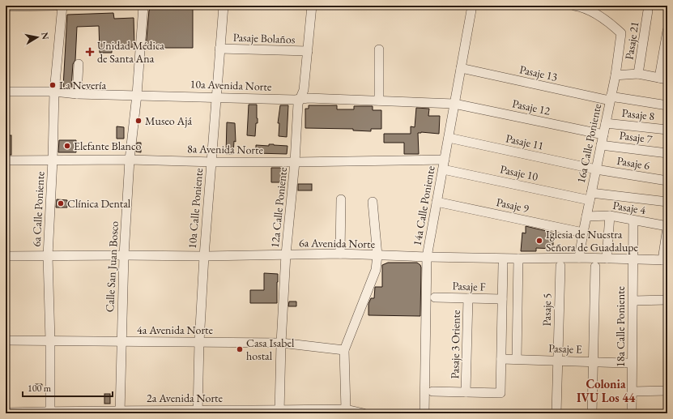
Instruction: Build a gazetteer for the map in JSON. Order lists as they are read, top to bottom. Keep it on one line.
{"streets":{"street":["Pasaje Bolaños","Pasaje 21","Pasaje 13","10a Avenida Norte","Pasaje 12","Pasaje 8","Pasaje 7","Pasaje 11","16a Calle Poniente","8a Avenida Norte","Pasaje 6","Pasaje 10","Pasaje 9","14a Calle Poniente","12a Calle Poniente","Pasaje 4","10a Calle Poniente","6a Calle Poniente","6a Avenida Norte","Calle San Juan Bosco","Pasaje F","Pasaje 5","18a Calle Poniente","4a Avenida Norte","Pasaje 3 Oriente","Pasaje E","2a Avenida Norte"]},"crossings":[["Pasaje Bolaños","12a Calle Poniente"],["Pasaje Bolaños","10a Calle Poniente"],["Pasaje 13","16a Calle Poniente"],["Pasaje 13","14a Calle Poniente"],["10a Avenida Norte","Pasaje 12"],["10a Avenida Norte","14a Calle Poniente"],["10a Avenida Norte","12a Calle Poniente"],["10a Avenida Norte","10a Calle Poniente"],["10a Avenida Norte","6a Calle Poniente"],["10a Avenida Norte","Calle San Juan Bosco"],["Pasaje 12","16a Calle Poniente"],["Pasaje 12","14a Calle Poniente"],["Pasaje 8","16a Calle Poniente"],["Pasaje 7","16a Calle Poniente"],["Pasaje 11","16a Calle Poniente"],["Pasaje 11","Pasaje 6"],["Pasaje 11","14a Calle Poniente"],["16a Calle Poniente","Pasaje 6"],["16a Calle Poniente","Pasaje 10"],["16a Calle Poniente","Pasaje 9"],["16a Calle Poniente","Pasaje 4"],["16a Calle Poniente","6a Avenida Norte"],["8a Avenida Norte","14a Calle Poniente"],["8a Avenida Norte","12a Calle Poniente"],["8a Avenida Norte","10a Calle Poniente"],["8a Avenida Norte","6a Calle Poniente"],["8a Avenida Norte","Calle San Juan Bosco"],["Pasaje 10","14a Calle Poniente"],["Pasaje 9","14a Calle Poniente"],["14a Calle Poniente","6a Avenida Norte"],["12a Calle Poniente","6a Avenida Norte"],["12a Calle Poniente","4a Avenida Norte"],["12a Calle Poniente","2a Avenida Norte"],["Pasaje 4","18a Calle Poniente"],["10a Calle Poniente","6a Avenida Norte"],["10a Calle Poniente","4a Avenida Norte"],["10a Calle Poniente","2a Avenida Norte"],["6a Calle Poniente","6a Avenida Norte"],["6a Calle Poniente","4a Avenida Norte"],["6a Calle Poniente","2a Avenida Norte"],["6a Avenida Norte","Calle San Juan Bosco"],["6a Avenida Norte","18a Calle Poniente"],["Calle San Juan Bosco","4a Avenida Norte"],["Calle San Juan Bosco","2a Avenida Norte"],["Pasaje F","Pasaje 3 Oriente"],["Pasaje 5","Pasaje E"]],"districts":["Colonia IVU Los 44"],"places":{"health":["Unidad Médica de Santa Ana"],"other":["La Nevería","Museo Ajá","Elefante Blanco","Clínica Dental","Iglesia de Nuestra Señora de Guadalupe","Casa Isabel hostal"]},"scale_bar":"100 m","north":"right"}
